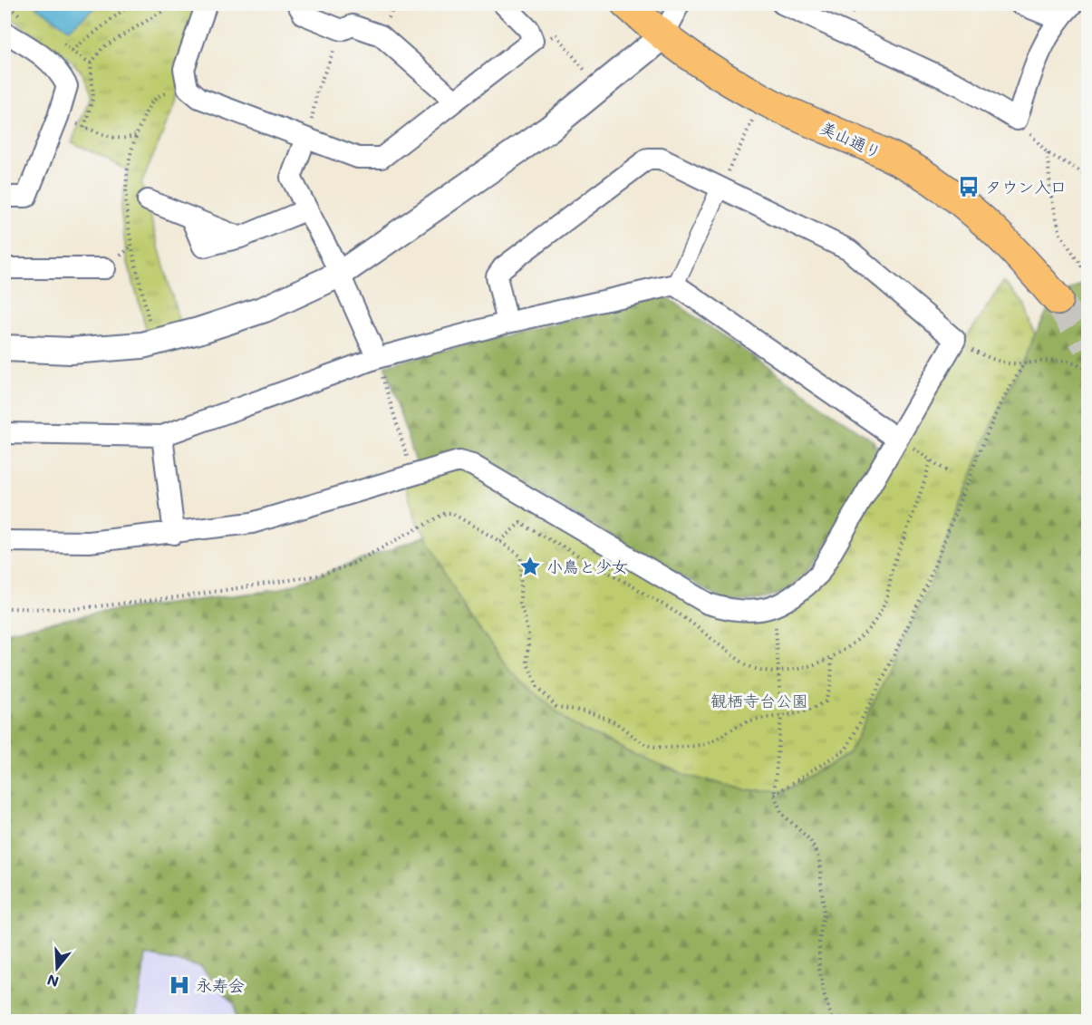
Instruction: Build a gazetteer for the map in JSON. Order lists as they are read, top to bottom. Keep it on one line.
{"streets":{"main road":["美山通り"]},"parks":["観栖寺台公園"],"places":{"bus stop":["タウン入口"],"place":["小鳥と少女"],"hospital":["永寿会"]},"north":"bottom"}
